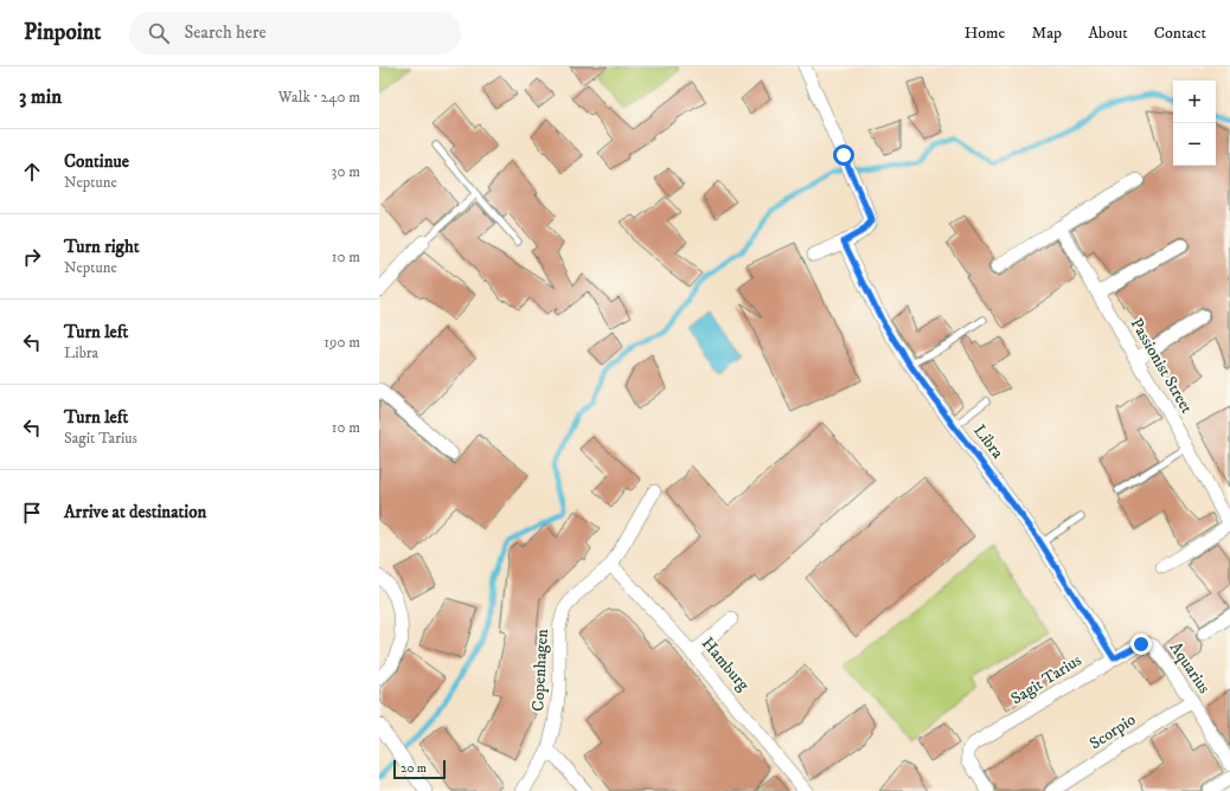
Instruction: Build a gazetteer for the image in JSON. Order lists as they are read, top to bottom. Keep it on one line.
{"streets":{"street":["Passionist Street","Libra","Hamburg","Aquarius","Copenhagen","Sagit Tarius","Scorpio"]},"crossings":[["Libra","Sagit Tarius"],["Hamburg","Copenhagen"],["Aquarius","Sagit Tarius"],["Aquarius","Scorpio"]],"scale_bar":"20 m","page":{"header":"Pinpoint","search":"Search here","nav":["Home","Map","About","Contact"],"heading":["3 min","Walk · 240 m"],"map_buttons":["+","−"],"list":[["Continue","Neptune","30 m"],["Turn right","Neptune","10 m"],["Turn left","Libra","190 m"],["Turn left","Sagit Tarius","10 m"],"Arrive at destination"],"scale":"20 m"}}
